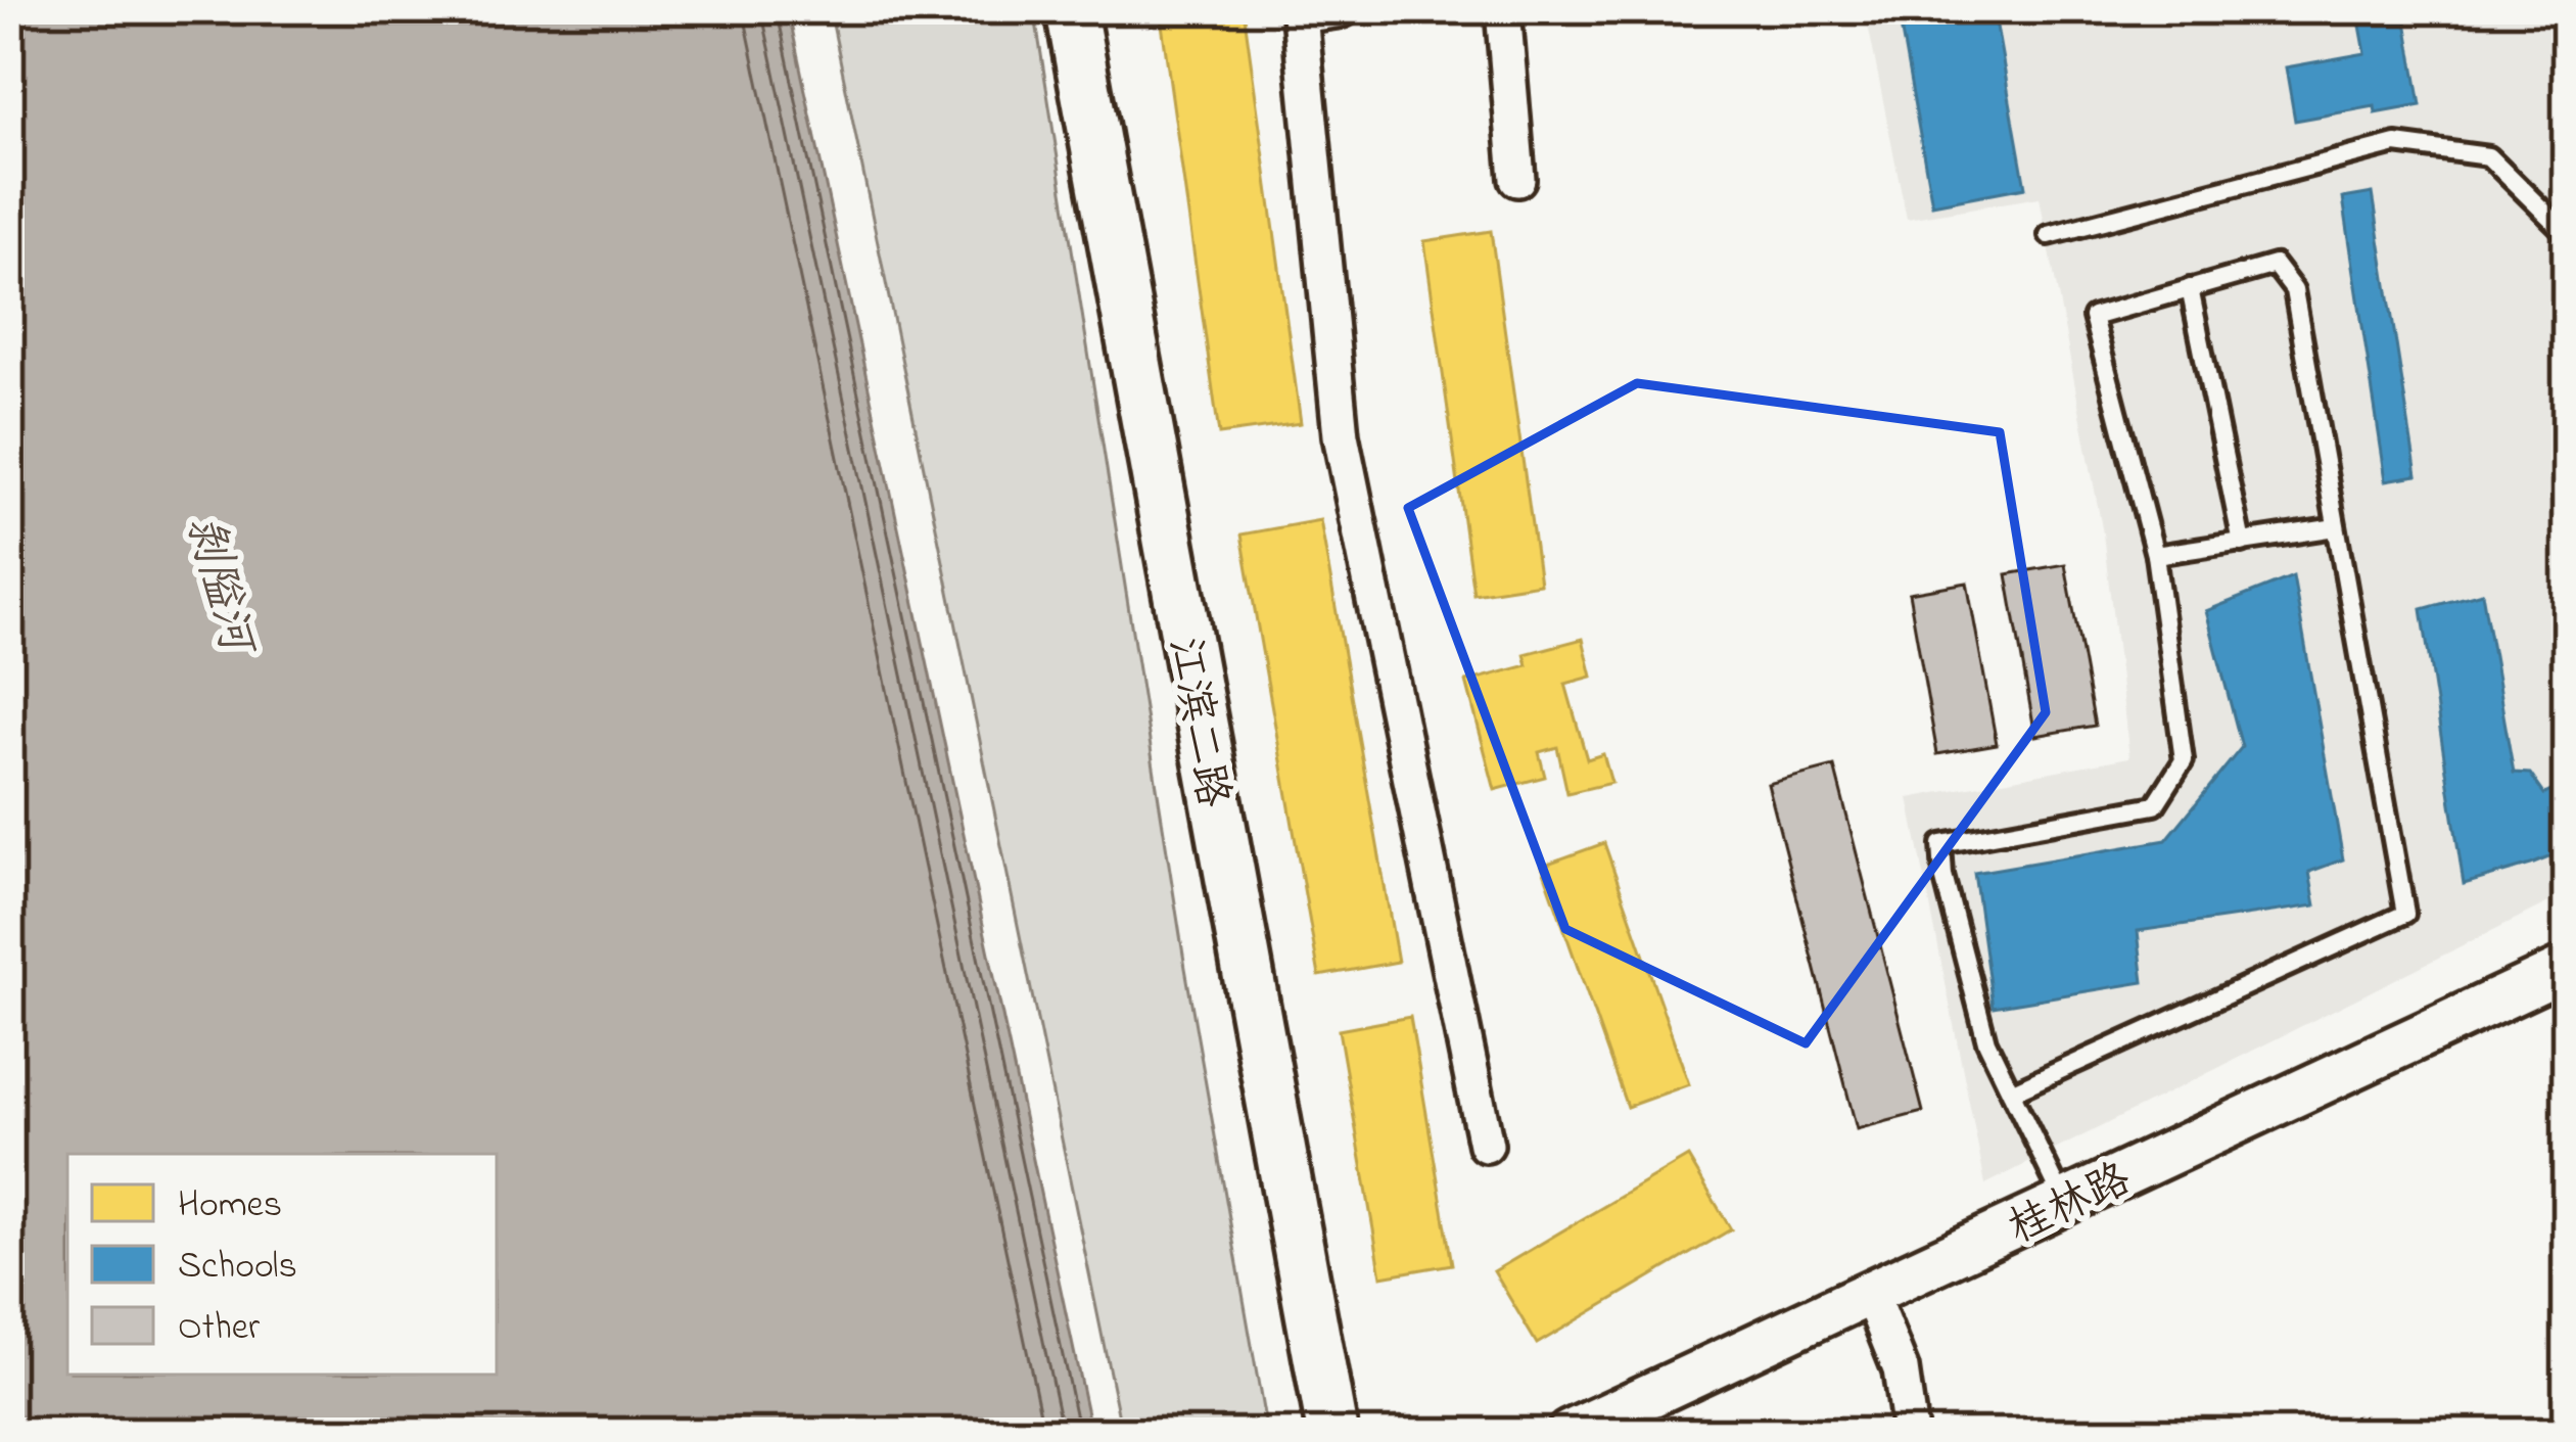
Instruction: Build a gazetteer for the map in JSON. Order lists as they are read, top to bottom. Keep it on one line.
{"streets":{"main road":["江滨二路"],"street":["桂林路"]},"water":["剥隘河"],"legend":["Homes","Schools","Other"]}
